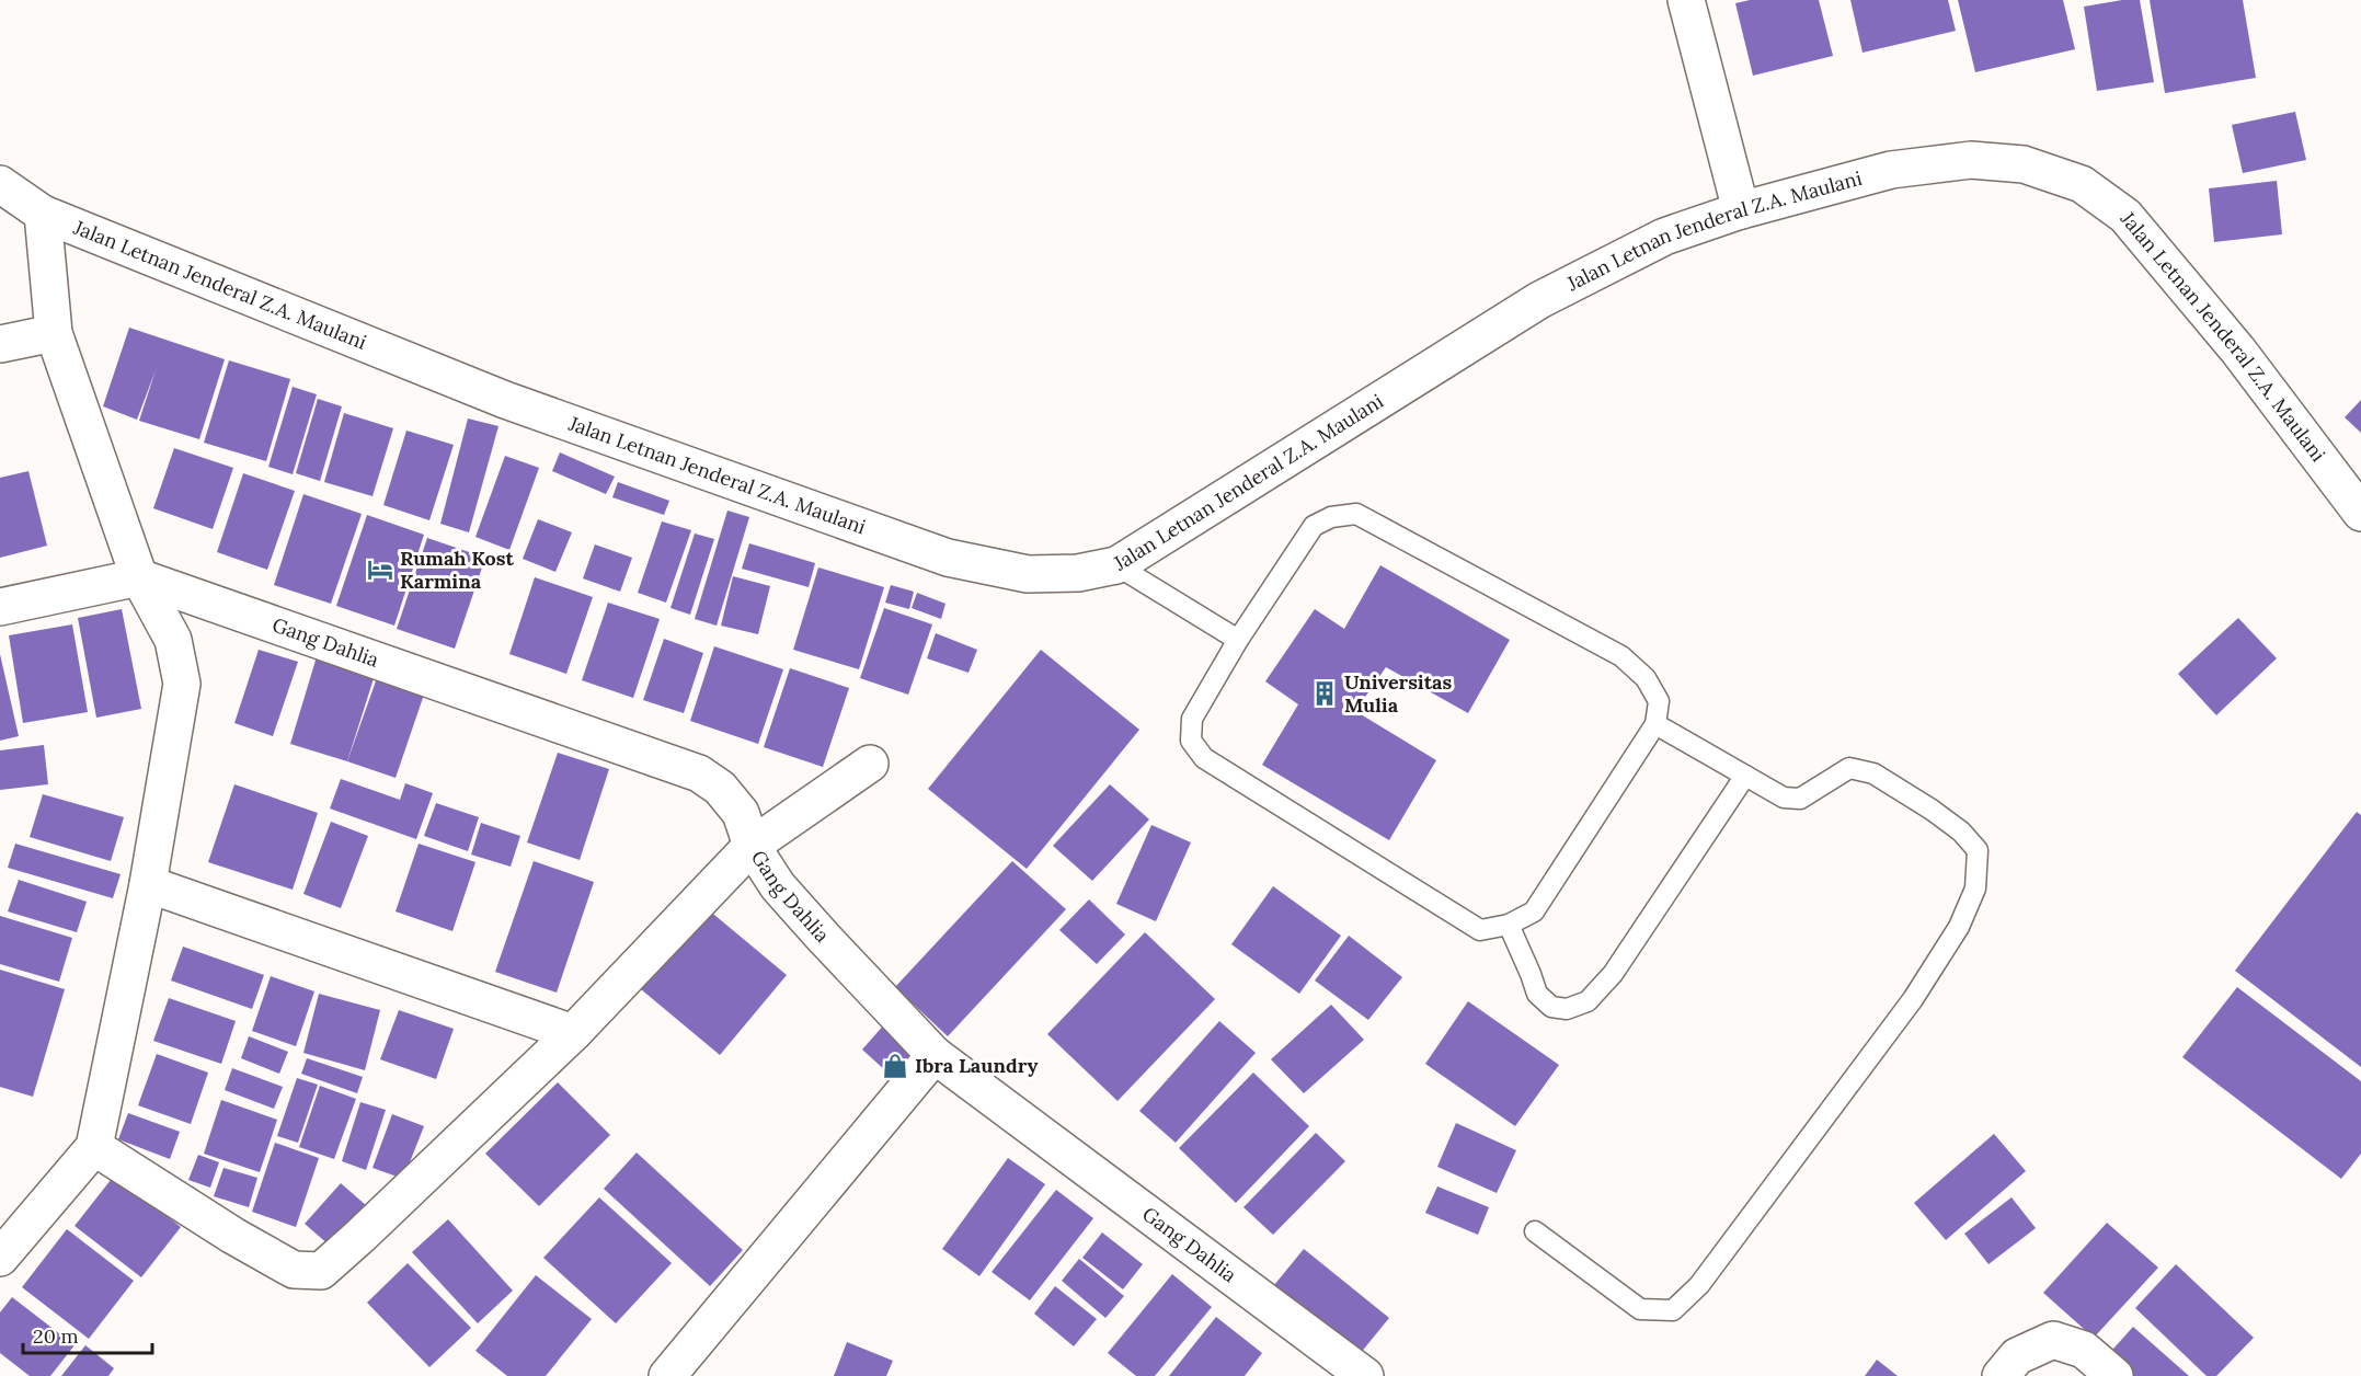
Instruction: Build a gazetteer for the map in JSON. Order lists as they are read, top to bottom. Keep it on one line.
{"streets":{"street":["Jalan Letnan Jenderal Z.A. Maulani","Gang Dahlia"]},"places":{"hotel":["Rumah Kost Karmina"],"building":["Universitas Mulia"],"shop":["Ibra Laundry"]},"scale_bar":"20 m"}
